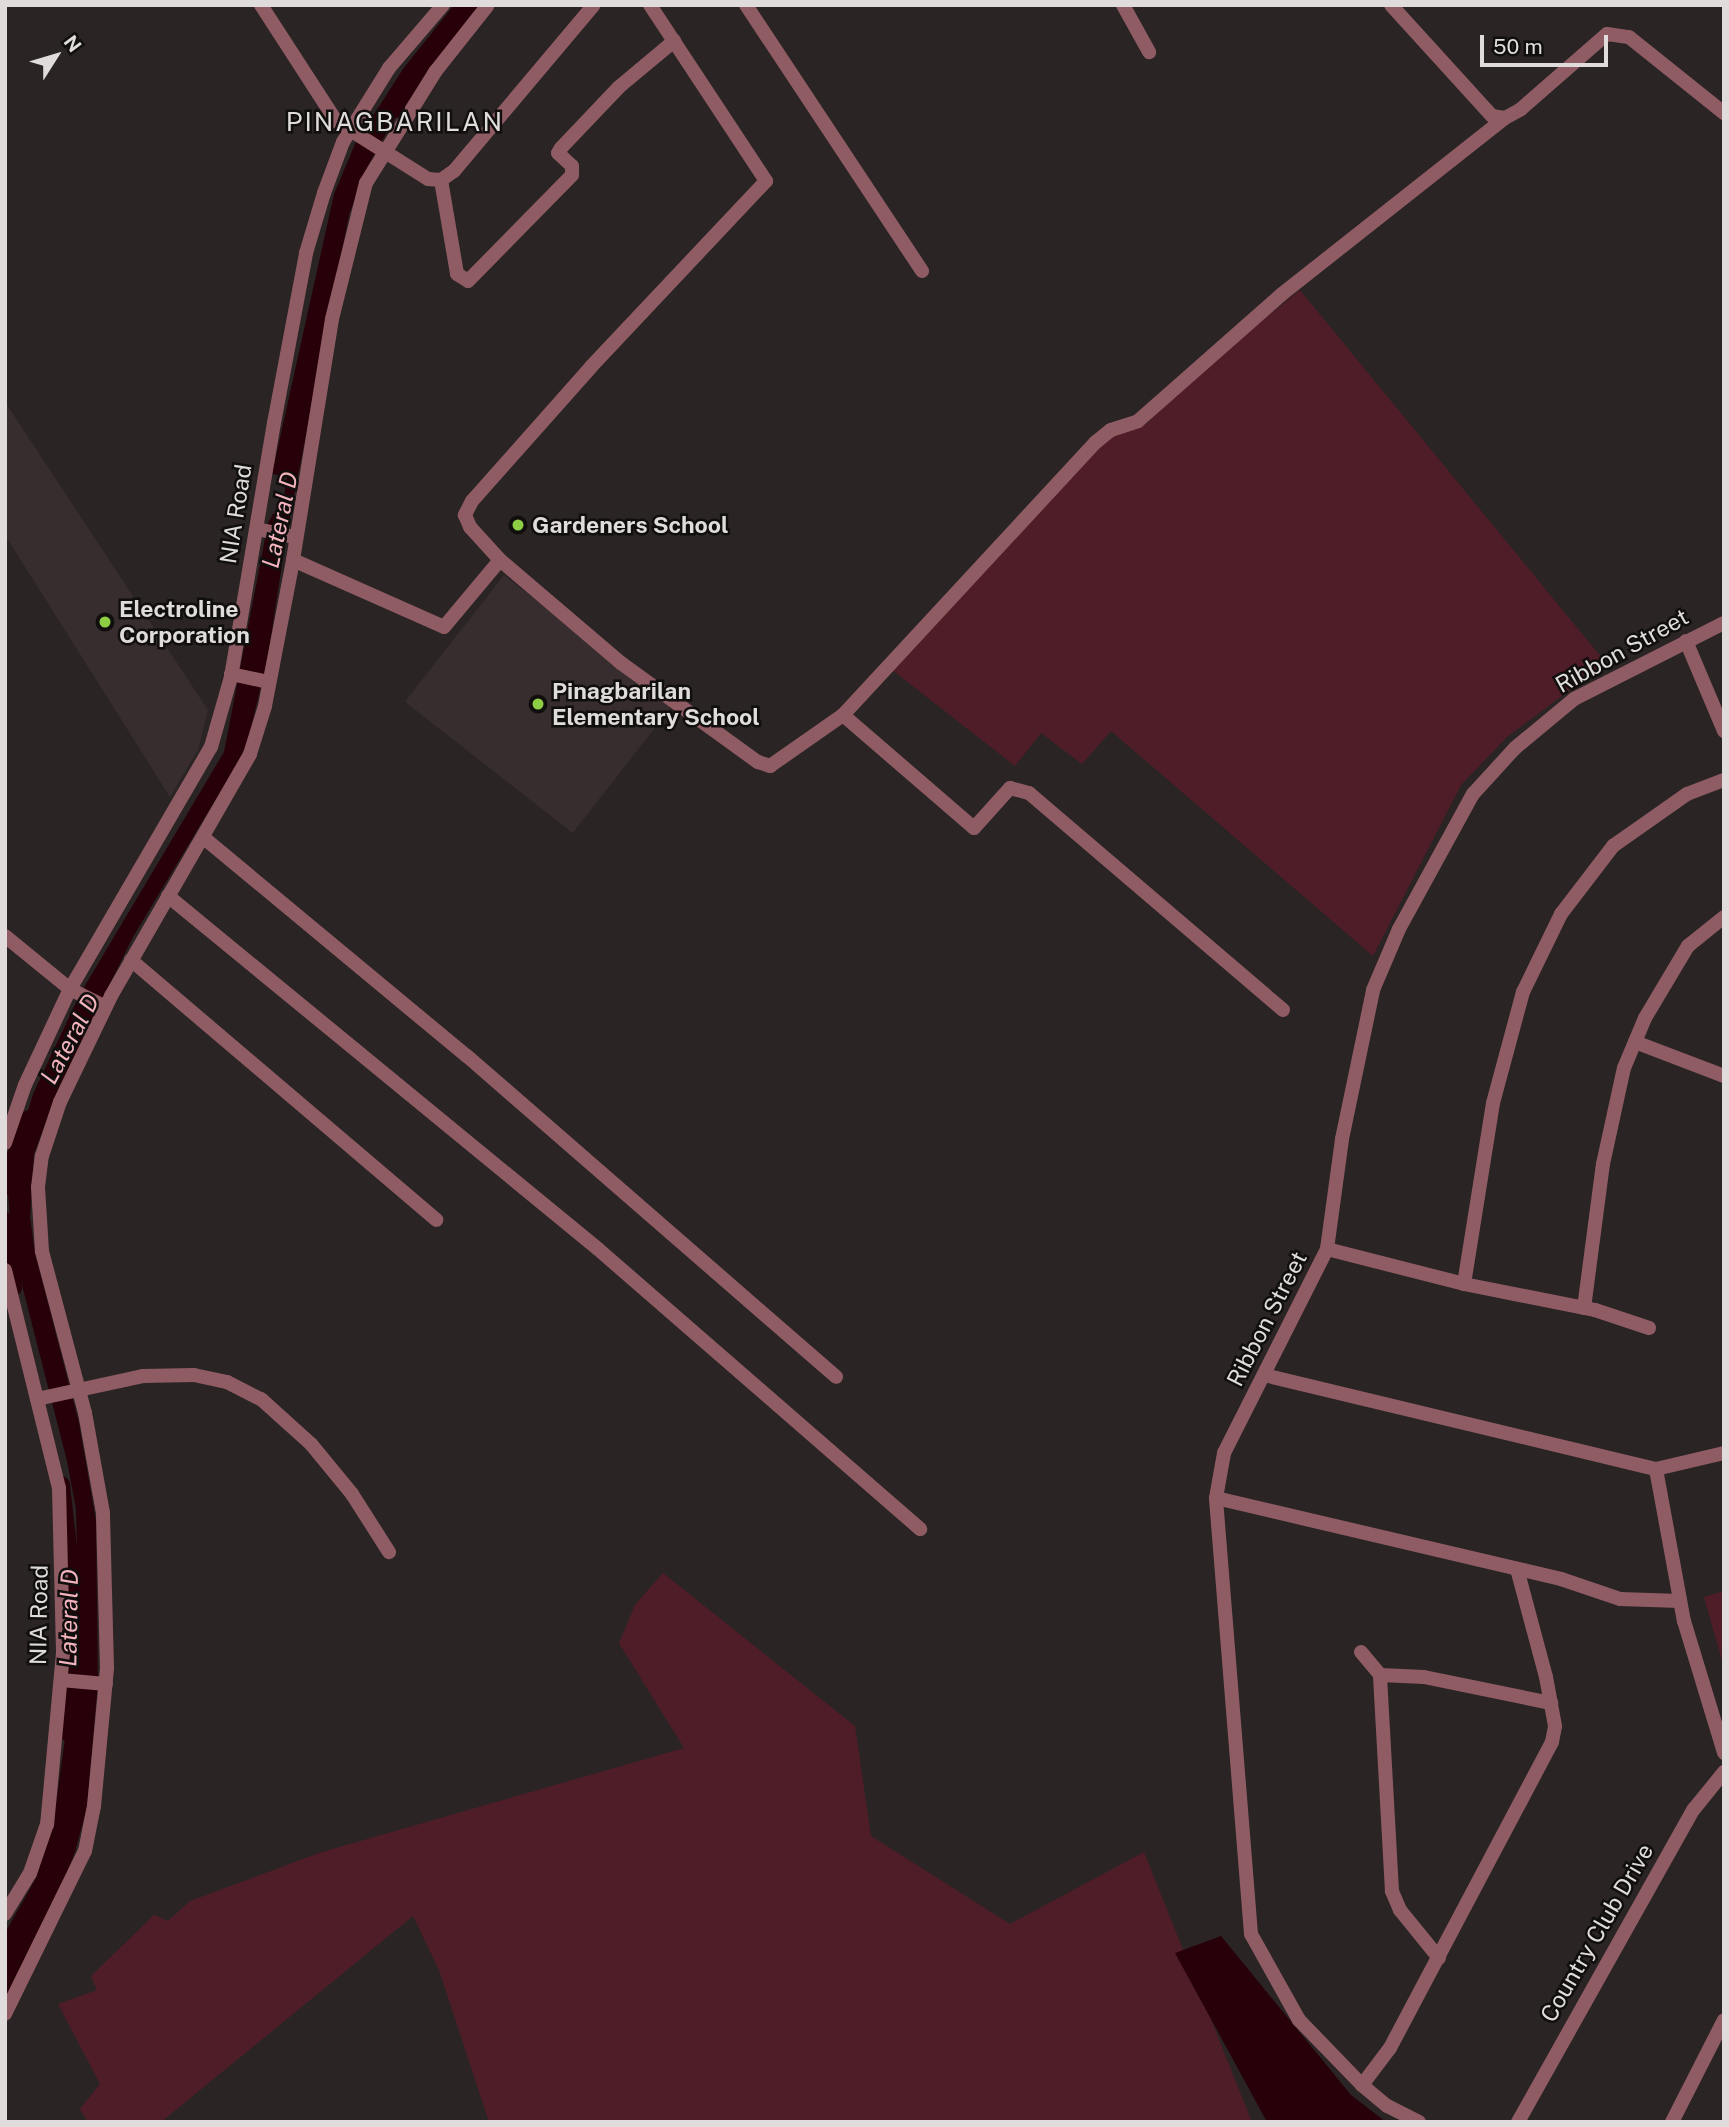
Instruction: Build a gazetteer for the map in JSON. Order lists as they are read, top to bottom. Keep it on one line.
{"streets":{"street":["NIA Road","Ribbon Street","Country Club Drive"]},"districts":["PINAGBARILAN"],"water":["Lateral D"],"places":["Gardeners School","Electroline Corporation","Pinagbarilan Elementary School"],"scale_bar":"50 m","north":"top right"}
